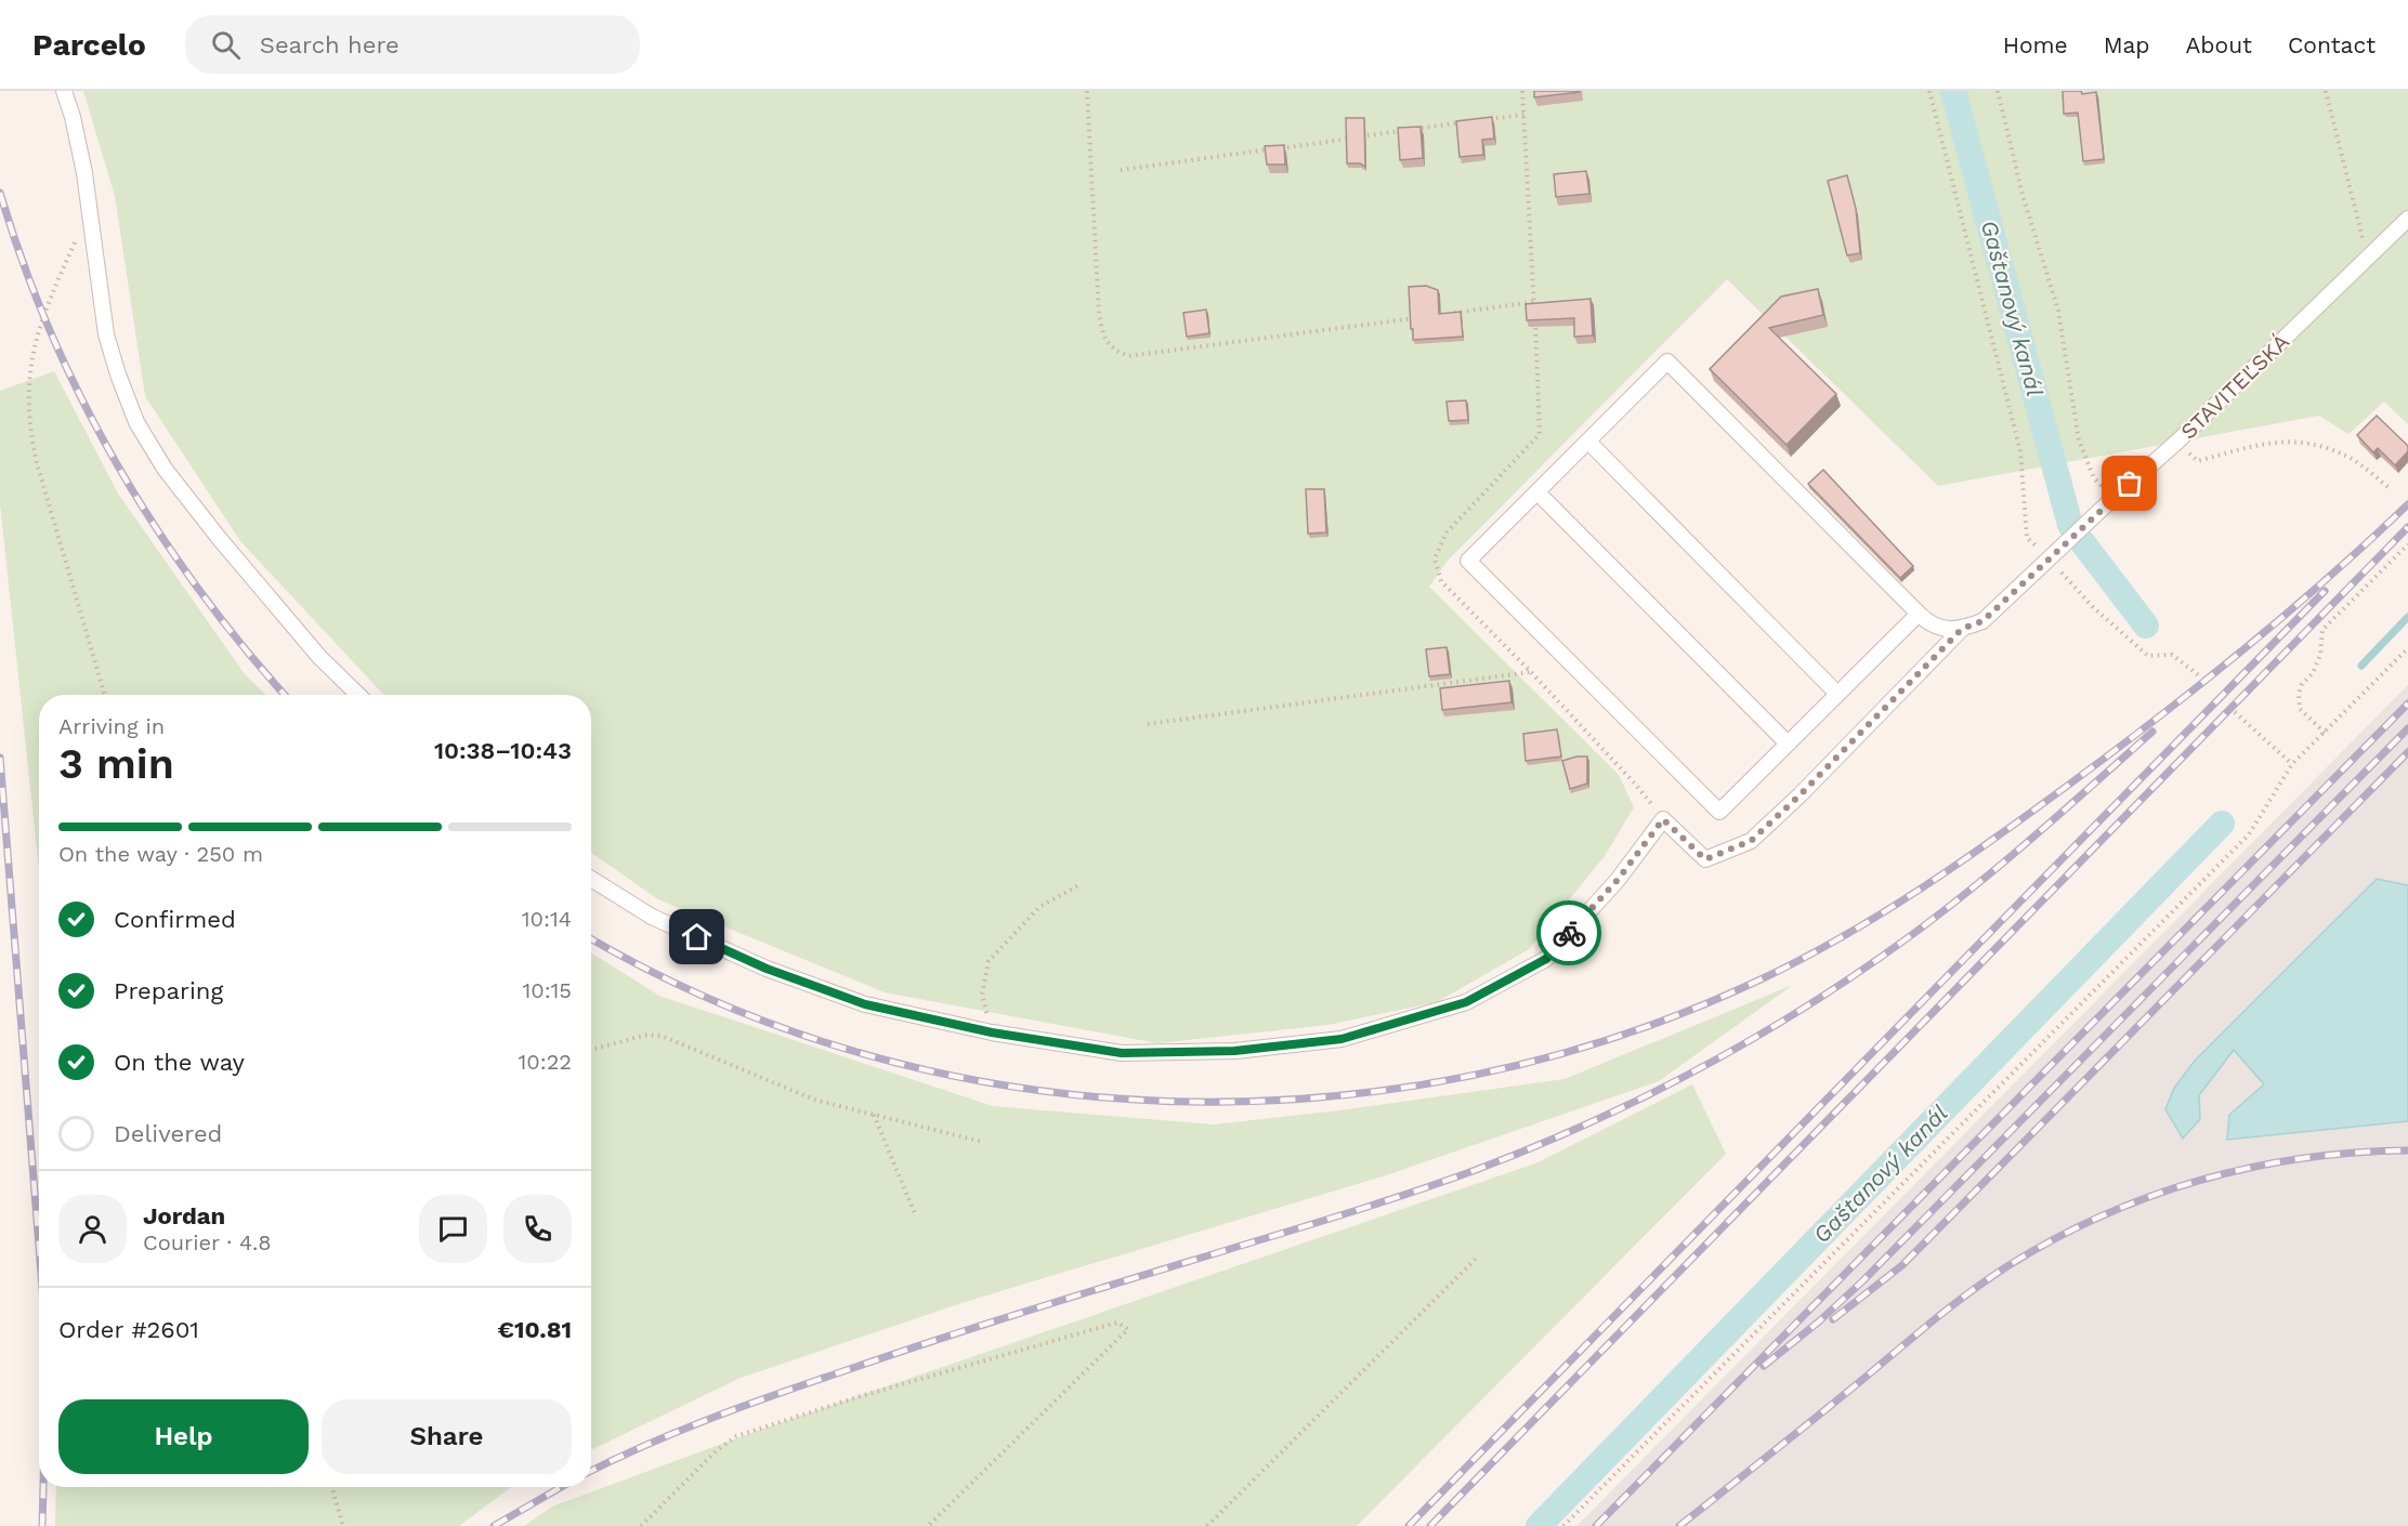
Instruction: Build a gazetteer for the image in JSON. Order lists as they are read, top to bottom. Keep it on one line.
{"streets":{"lane":["STAVITEĽSKÁ"]},"water":["Gaštanový kanál"],"page":{"header":"Parcelo","search":"Search here","nav":["Home","Map","About","Contact"],"heading":["3 min","Arriving in","10:38–10:43"],"panel":["Jordan","Courier · 4.8","Order #2601","€10.81"],"bar":"On the way · 250 m","list":[["Confirmed","10:14"],["Preparing","10:15"],["On the way","10:22"],"Delivered"],"buttons":["Help","Share"]}}
